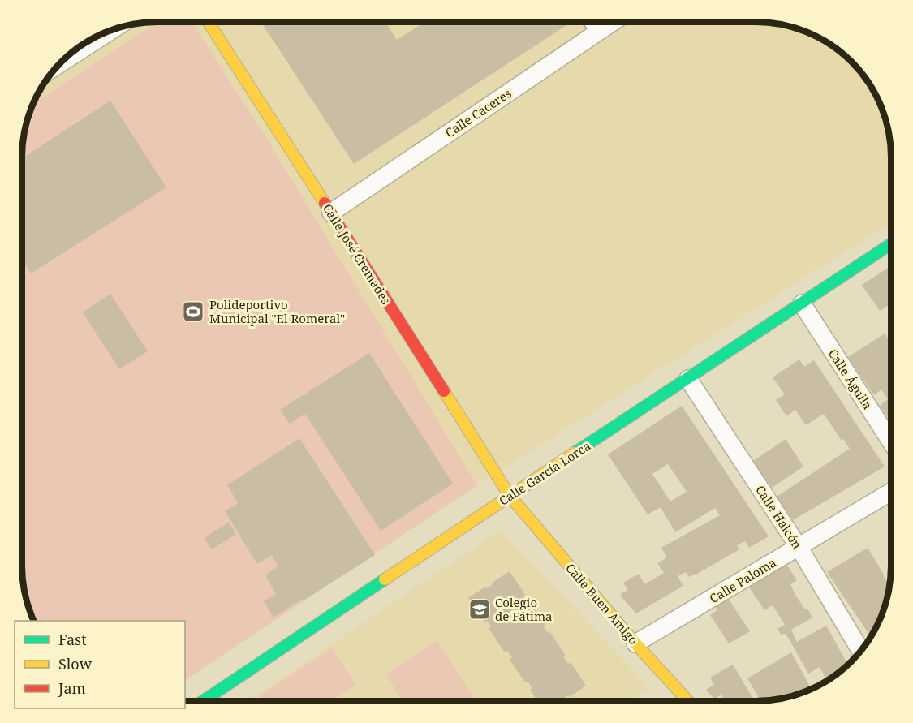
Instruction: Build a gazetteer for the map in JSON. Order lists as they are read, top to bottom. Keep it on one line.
{"streets":{"street":["Calle Cáceres","Calle José Cremades","Calle Águila","Calle García Lorca","Calle Halcón","Calle Paloma","Calle Buen Amigo"]},"crossings":[["Calle Cáceres","Calle José Cremades"],["Calle José Cremades","Calle García Lorca"],["Calle José Cremades","Calle Buen Amigo"],["Calle Águila","Calle García Lorca"],["Calle García Lorca","Calle Halcón"],["Calle García Lorca","Calle Buen Amigo"],["Calle Halcón","Calle Paloma"],["Calle Paloma","Calle Buen Amigo"]],"places":{"sports":["Polideportivo Municipal \"El Romeral\""],"school or university":["Colegio de Fátima"]},"legend":["Fast","Slow","Jam"]}
